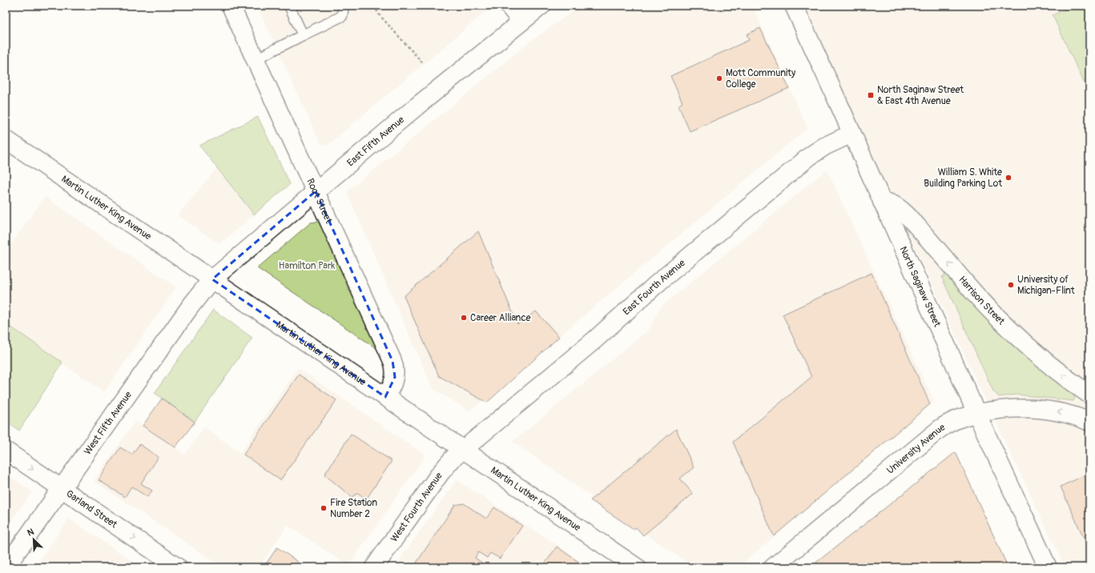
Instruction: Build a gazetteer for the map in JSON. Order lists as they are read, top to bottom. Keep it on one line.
{"streets":{"main road":["East Fifth Avenue","Root Street","Martin Luther King Avenue","North Saginaw Street","East Fourth Avenue","Harrison Street","West Fifth Avenue","University Avenue","West Fourth Avenue","Garland Street"]},"crossings":[["East Fifth Avenue","Root Street"],["East Fifth Avenue","Martin Luther King Avenue"],["East Fifth Avenue","West Fifth Avenue"],["Root Street","Martin Luther King Avenue"],["Martin Luther King Avenue","East Fourth Avenue"],["Martin Luther King Avenue","West Fifth Avenue"],["Martin Luther King Avenue","West Fourth Avenue"],["North Saginaw Street","East Fourth Avenue"],["North Saginaw Street","Harrison Street"],["North Saginaw Street","University Avenue"],["East Fourth Avenue","West Fourth Avenue"],["West Fifth Avenue","Garland Street"]],"one_way":["Harrison Street","Garland Street"],"parks":["Hamilton Park"],"places":{"other":["Mott Community College","William S. White Building Parking Lot","University of Michigan-Flint","Career Alliance","Fire Station Number 2"],"transit":["North Saginaw Street & East 4th Avenue"]},"north":"top left"}
